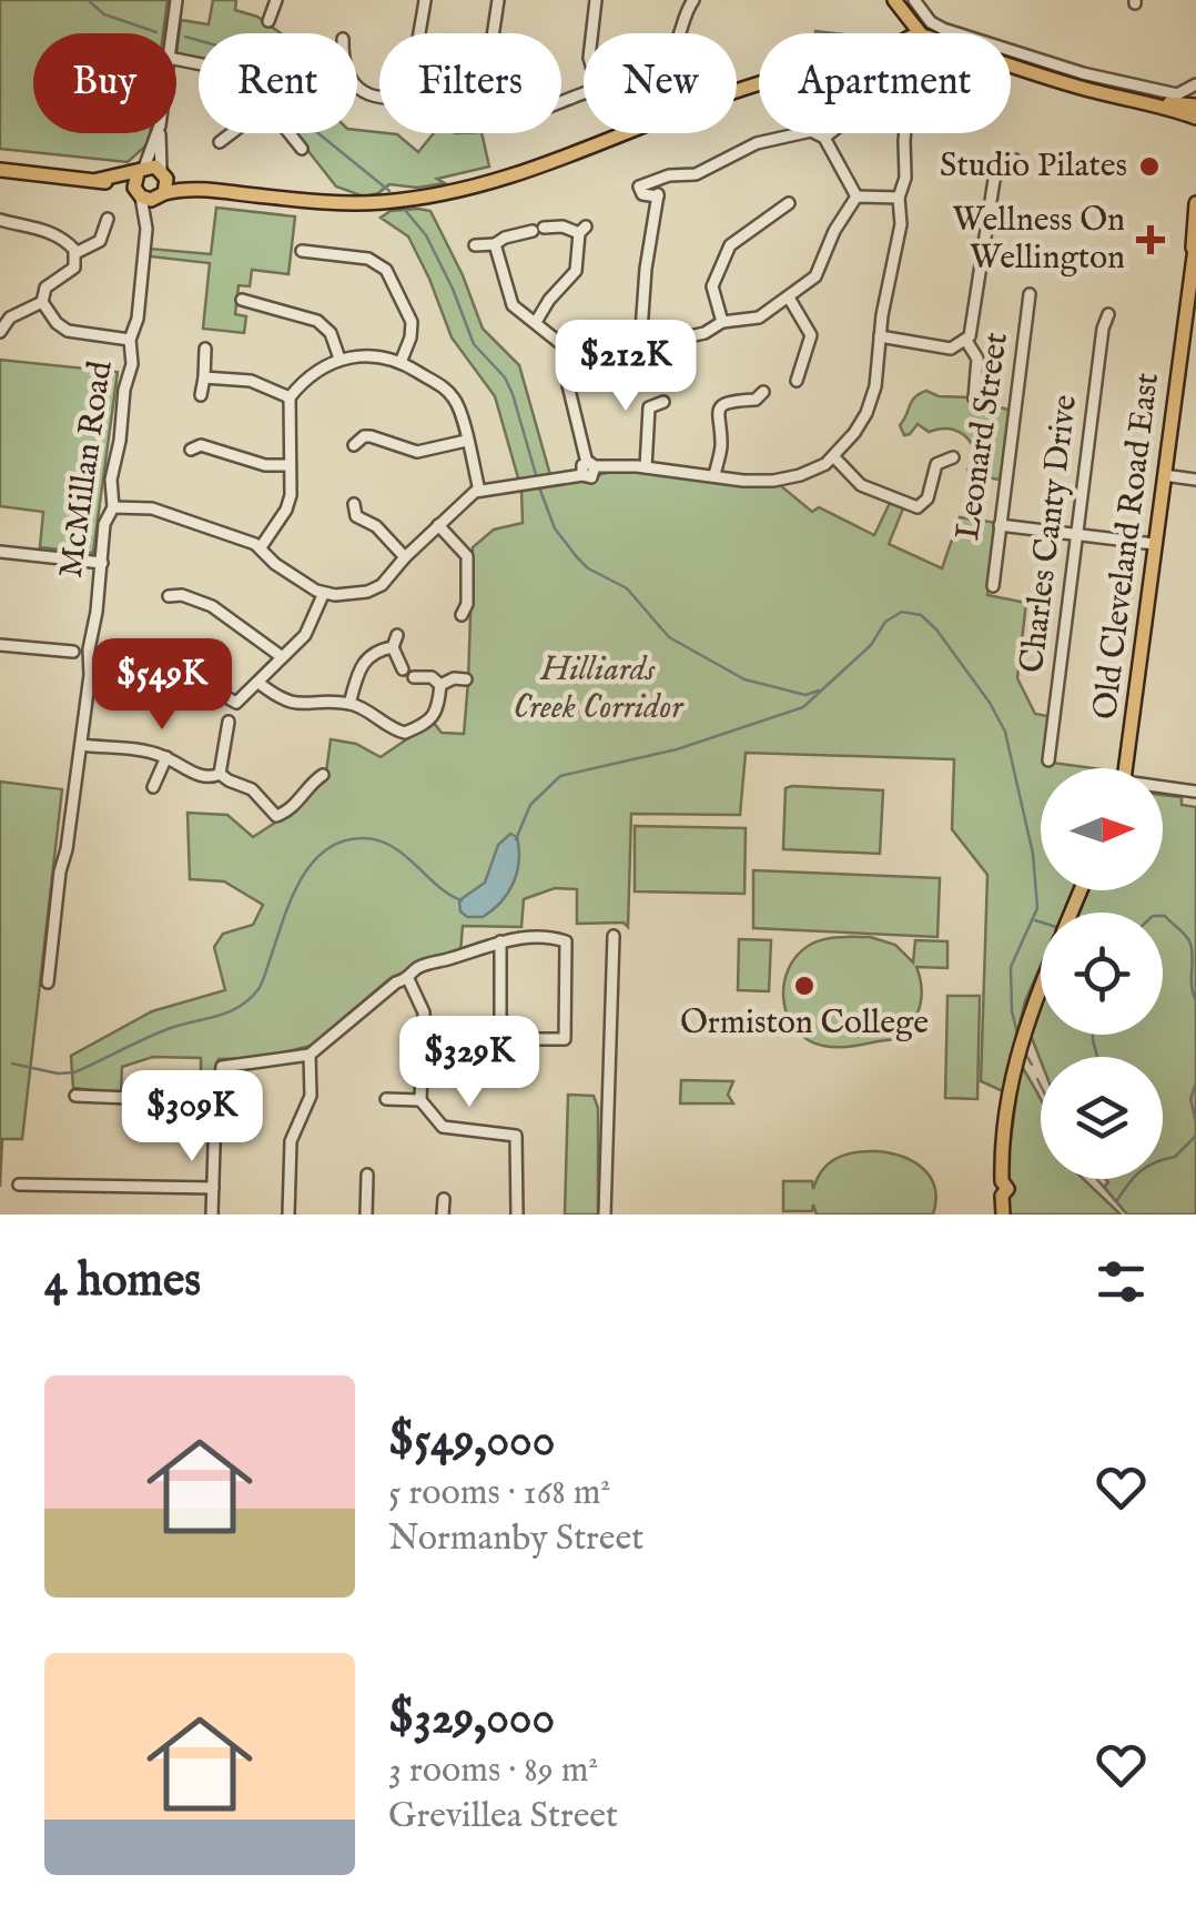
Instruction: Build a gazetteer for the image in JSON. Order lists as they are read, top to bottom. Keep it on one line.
{"streets":{"main road":["Old Cleveland Road East"],"street":["Leonard Street","McMillan Road","Charles Canty Drive"]},"parks":["Hilliards Creek Corridor"],"places":{"other":["Studio Pilates","Ormiston College"],"health":["Wellness On Wellington"]},"north":"right","page":{"chip":["Buy","Rent","Filters","New","Apartment"],"price":["$212K","$549K","$329K","$309K"],"heading":"4 homes","list":[{"name":"$549,000","note":"5 rooms · 168 m² · Normanby Street"},{"name":"$329,000","note":"3 rooms · 89 m² · Grevillea Street"}]}}
